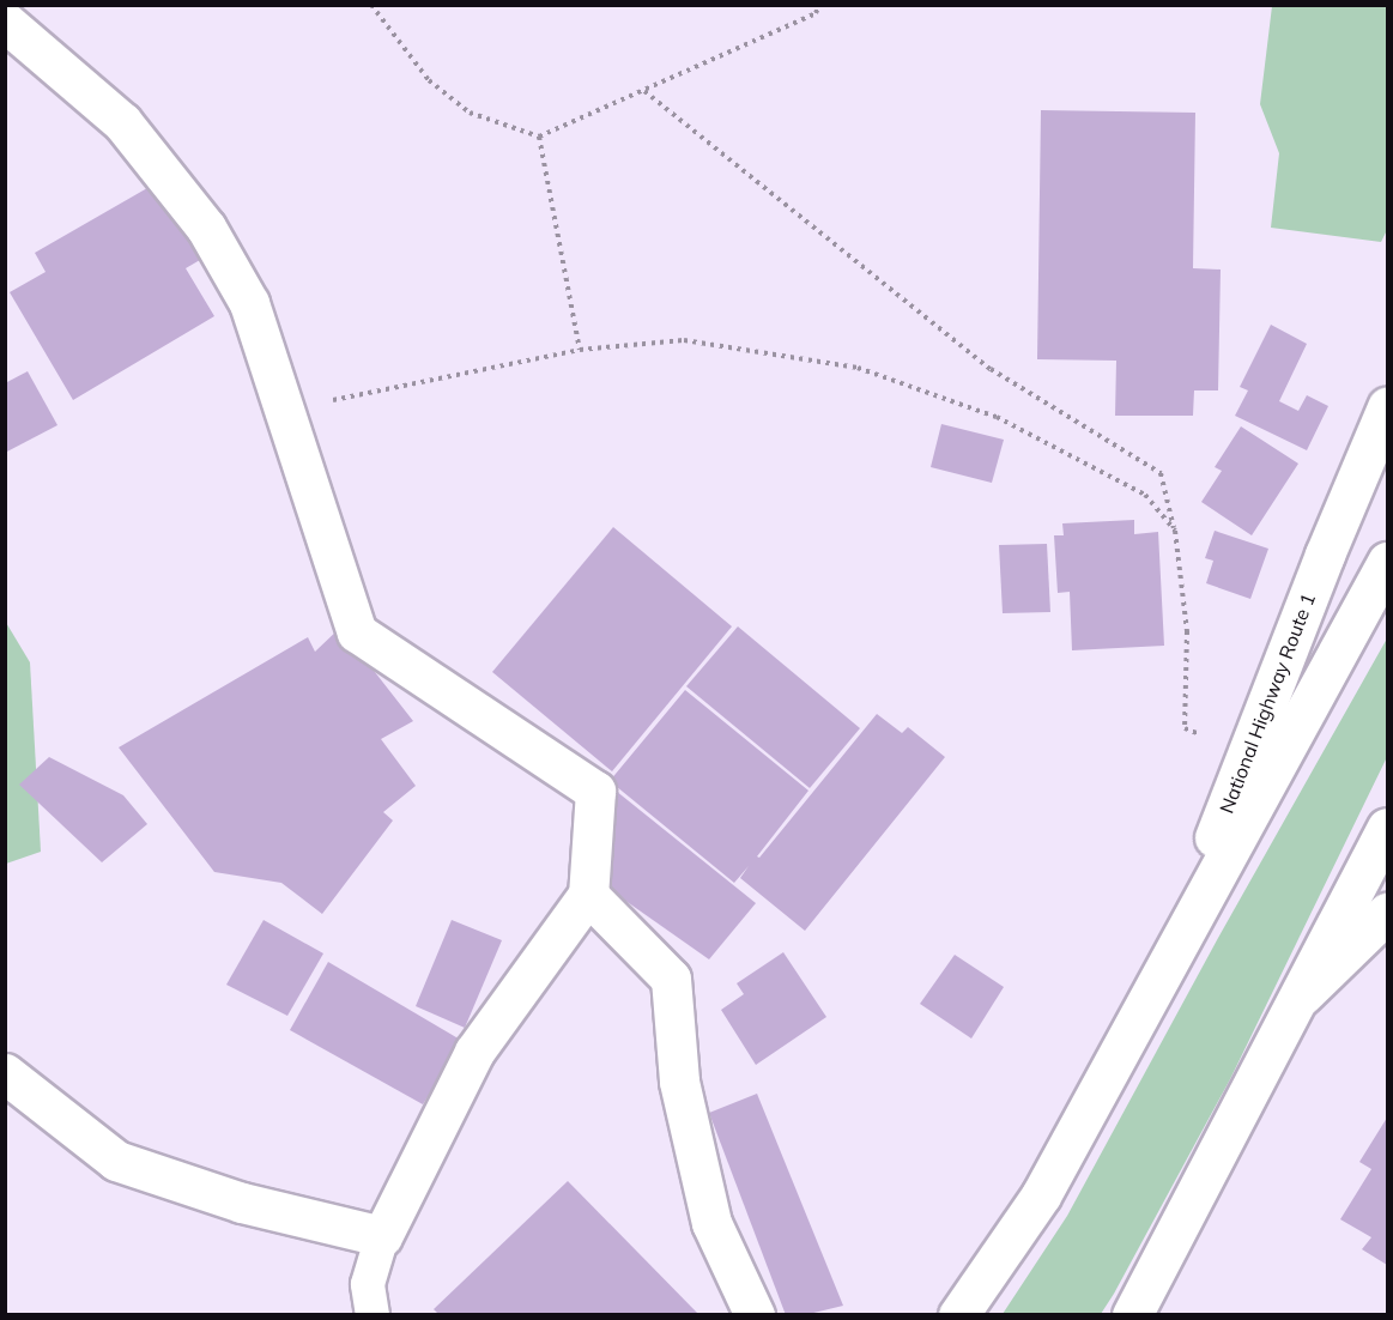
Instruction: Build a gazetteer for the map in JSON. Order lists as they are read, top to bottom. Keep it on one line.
{"streets":{"main road":["National Highway Route 1"]}}
